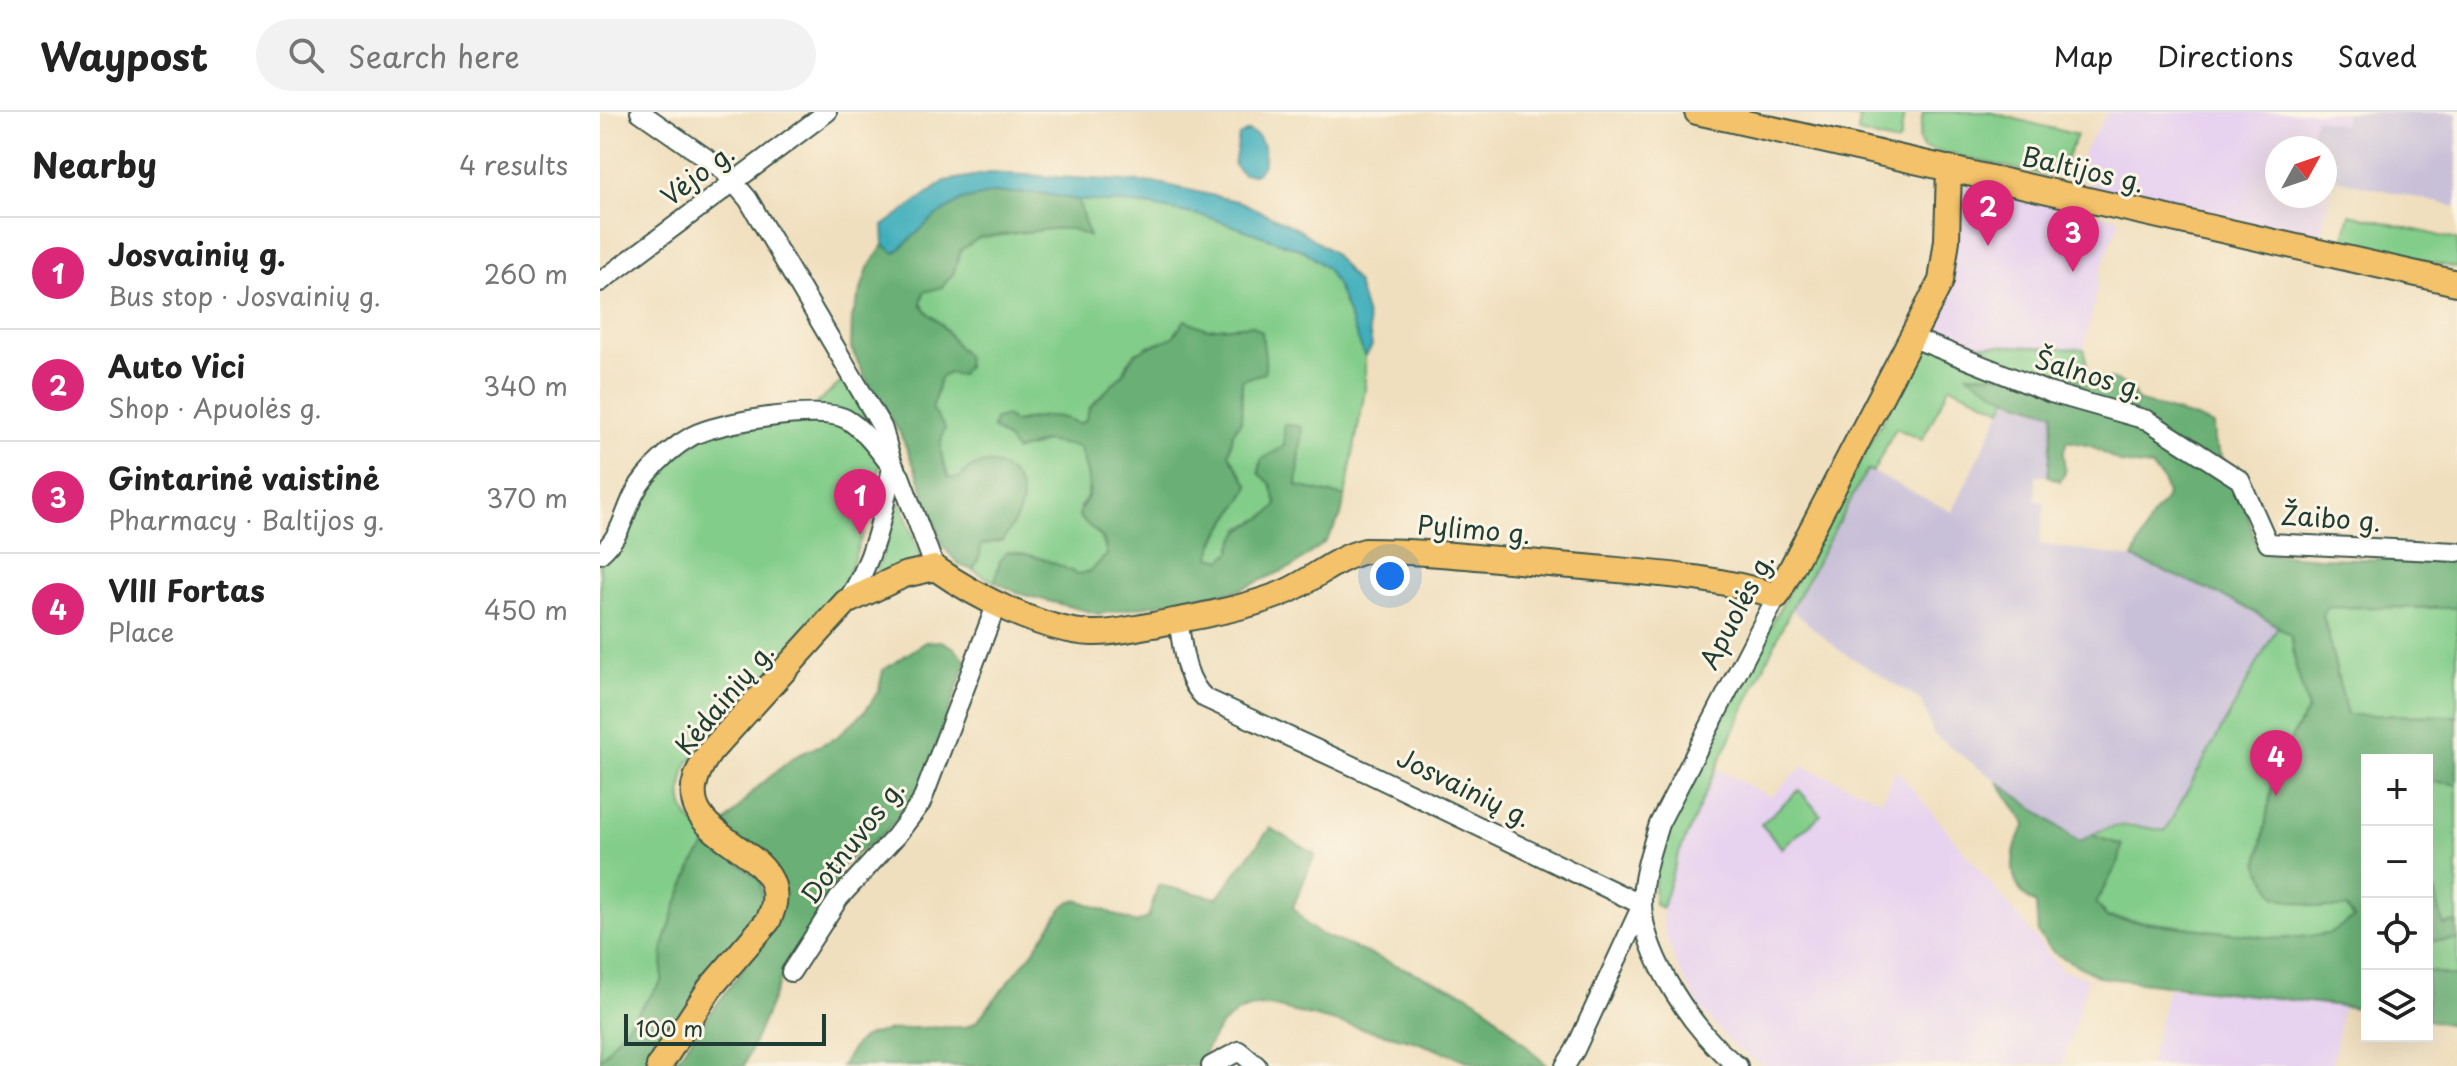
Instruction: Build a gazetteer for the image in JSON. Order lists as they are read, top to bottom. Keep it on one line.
{"streets":{"main road":["Baltijos g.","Pylimo g.","Apuolės g.","Kėdainių g."],"street":["Vėjo g.","Šalnos g.","Žaibo g.","Josvainių g.","Dotnuvos g."]},"crossings":[["Baltijos g.","Apuolės g."],["Šalnos g.","Žaibo g."],["Šalnos g.","Apuolės g."],["Pylimo g.","Apuolės g."],["Pylimo g.","Josvainių g."],["Apuolės g.","Josvainių g."]],"scale_bar":"100 m","north":"top right","page":{"header":"Waypost","search":"Search here","nav":["Map","Directions","Saved"],"heading":["Nearby","4 results"],"pins":["2","3","1","4"],"list":[{"mark":"1","name":"Josvainių g.","note":"Bus stop · Josvainių g.","value":"260 m"},{"mark":"2","name":"Auto Vici","note":"Shop · Apuolės g.","value":"340 m"},{"mark":"3","name":"Gintarinė vaistinė","note":"Pharmacy · Baltijos g.","value":"370 m"},{"mark":"4","name":"VIII Fortas","note":"Place","value":"450 m"}],"map_buttons":["+","−"],"scale":"100 m"}}
